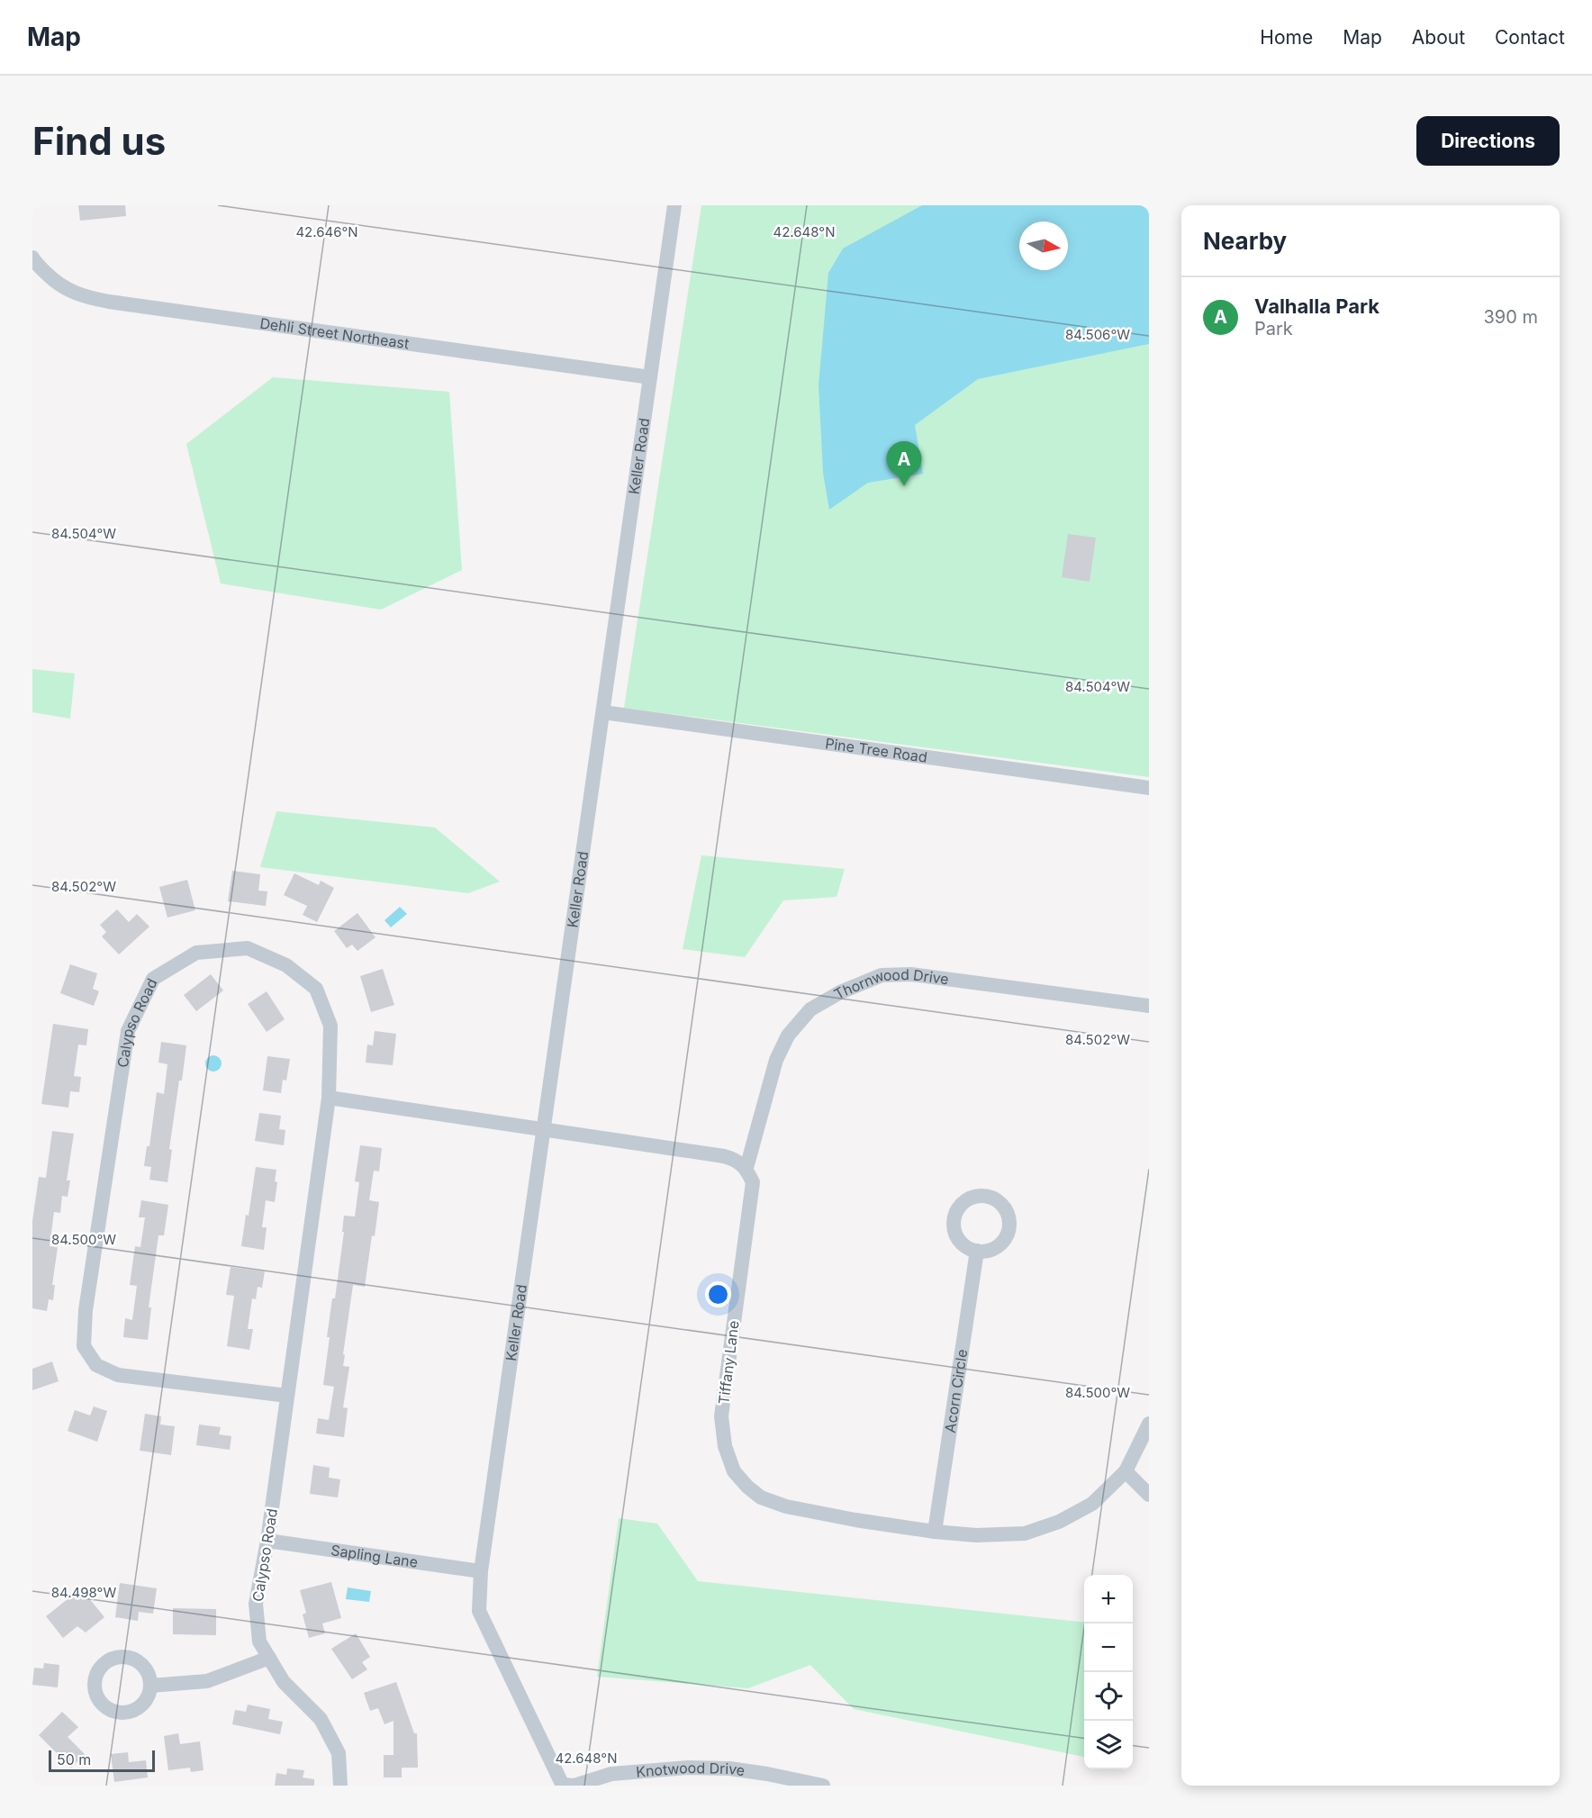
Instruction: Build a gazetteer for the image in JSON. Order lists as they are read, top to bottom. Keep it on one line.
{"streets":{"street":["Dehli Street Northeast","Keller Road","Pine Tree Road","Thornwood Drive","Calypso Road","Tiffany Lane","Acorn Circle","Sapling Lane","Knotwood Drive"]},"crossings":[["Dehli Street Northeast","Keller Road"],["Keller Road","Pine Tree Road"],["Keller Road","Sapling Lane"],["Keller Road","Knotwood Drive"],["Thornwood Drive","Tiffany Lane"],["Calypso Road","Sapling Lane"],["Tiffany Lane","Acorn Circle"],["Sapling Lane","Knotwood Drive"]],"scale_bar":"50 m","north":"right","page":{"header":"Map","nav":["Home","Map","About","Contact"],"buttons":"Directions","title":"Find us","heading":"Nearby","list":[{"mark":"A","name":"Valhalla Park","note":"Park","value":"390 m"}],"pins":"A","map_buttons":["+","−"],"scale":"50 m"},"coordinates":["42.646°N","42.648°N","84.506°W","84.504°W","84.502°W","84.500°W","84.498°W"]}
